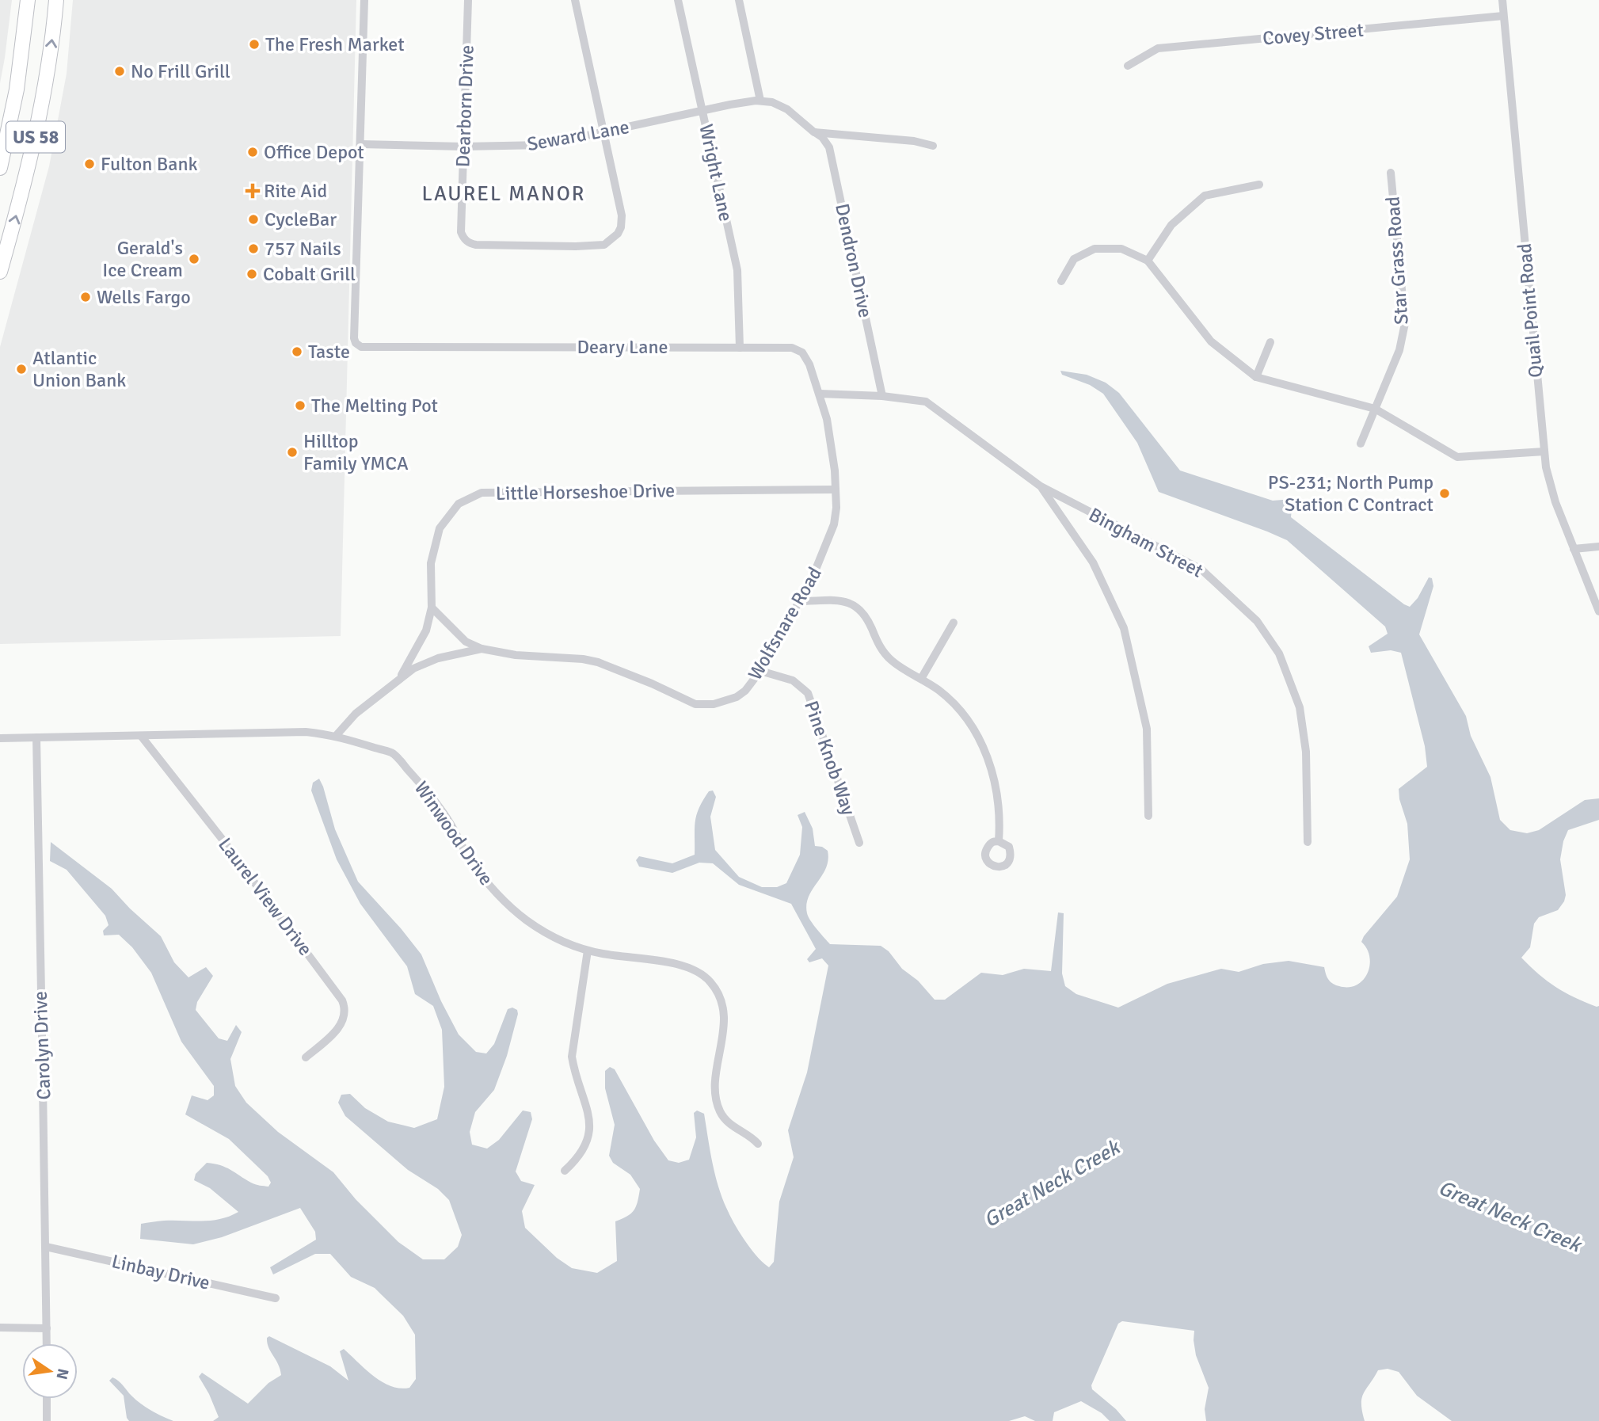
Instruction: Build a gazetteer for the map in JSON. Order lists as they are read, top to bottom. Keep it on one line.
{"streets":{"main road":["US 58"],"street":["Covey Street","Dearborn Drive","Seward Lane","Wright Lane","Dendron Drive","Star Grass Road","Quail Point Road","Deary Lane","Little Horseshoe Drive","Bingham Street","Wolfsnare Road","Pine Knob Way","Winwood Drive","Laurel View Drive","Carolyn Drive","Linbay Drive"]},"crossings":[["Covey Street","Quail Point Road"],["Dearborn Drive","Seward Lane"],["Seward Lane","Wright Lane"],["Seward Lane","Dendron Drive"],["Seward Lane","Deary Lane"],["Wright Lane","Deary Lane"],["Dendron Drive","Bingham Street"],["Deary Lane","Wolfsnare Road"],["Little Horseshoe Drive","Wolfsnare Road"],["Bingham Street","Wolfsnare Road"],["Wolfsnare Road","Pine Knob Way"],["Wolfsnare Road","Winwood Drive"],["Winwood Drive","Laurel View Drive"],["Winwood Drive","Carolyn Drive"],["Carolyn Drive","Linbay Drive"]],"districts":["LAUREL MANOR"],"water":["Great Neck Creek"],"places":{"other":["The Fresh Market","No Frill Grill","Office Depot","Fulton Bank","CycleBar","757 Nails","Gerald's Ice Cream","Cobalt Grill","Wells Fargo","Taste","Atlantic Union Bank","The Melting Pot","Hilltop Family YMCA","PS-231; North Pump Station C Contract"],"health":["Rite Aid"]},"north":"right"}
